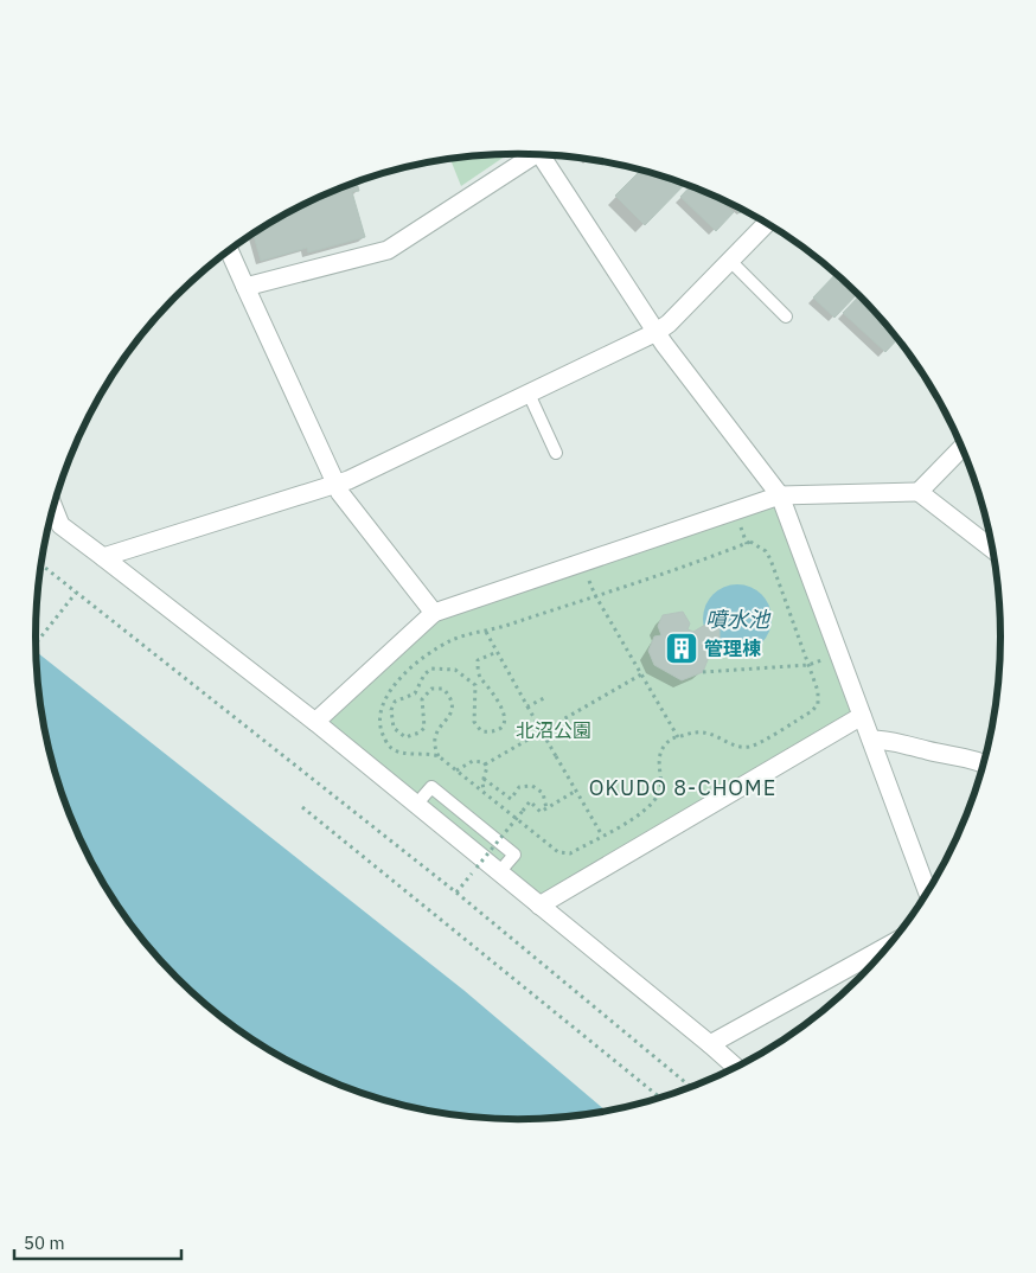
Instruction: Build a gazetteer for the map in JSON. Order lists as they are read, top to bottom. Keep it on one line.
{"districts":["OKUDO 8-CHOME"],"water":["噴水池"],"parks":["北沼公園"],"places":{"building":["管理棟"]},"scale_bar":"50 m"}
